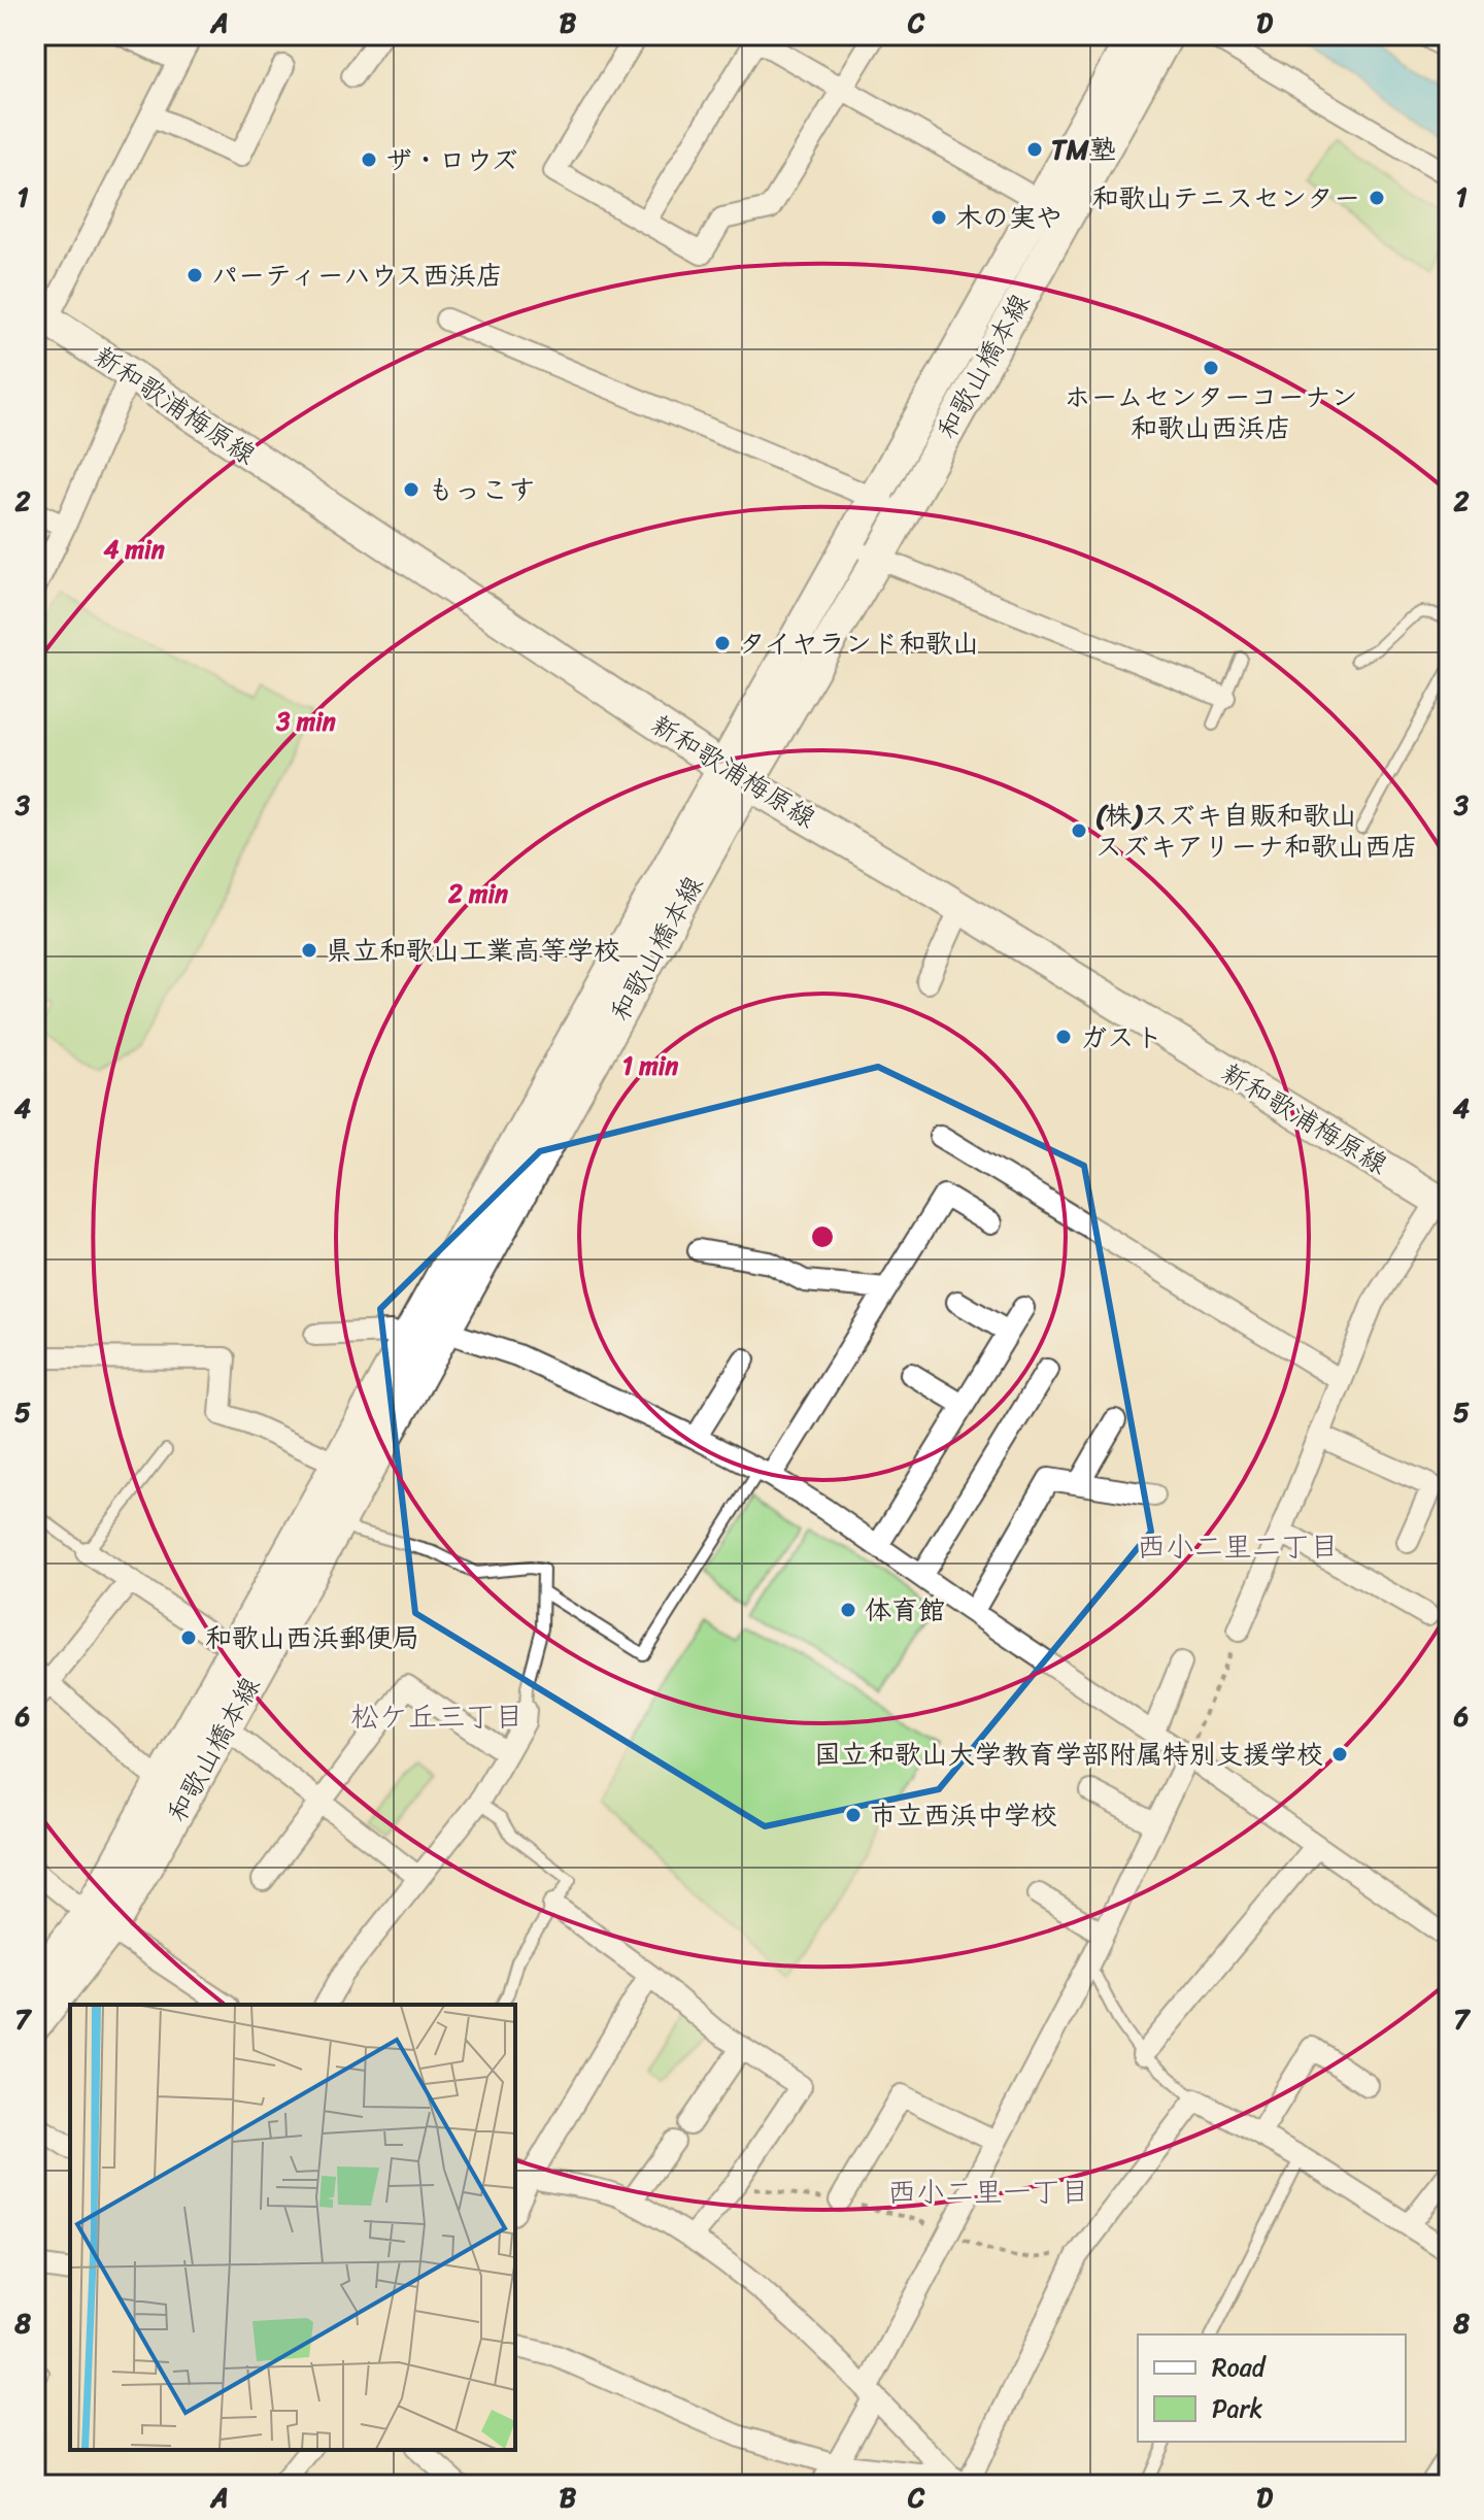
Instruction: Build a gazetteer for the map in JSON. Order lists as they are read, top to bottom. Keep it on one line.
{"streets":{"main road":["和歌山橋本線","新和歌浦梅原線"]},"crossings":[["和歌山橋本線","新和歌浦梅原線"]],"districts":["西小二里二丁目","松ケ丘三丁目","西小二里一丁目"],"places":["TM塾","ザ・ロウズ","和歌山テニスセンター","木の実や","パーティーハウス西浜店","ホームセンターコーナン 和歌山西浜店","もっこす","タイヤランド和歌山","(株)スズキ自販和歌山 スズキアリーナ和歌山西店","県立和歌山工業高等学校","ガスト","体育館","和歌山西浜郵便局","国立和歌山大学教育学部附属特別支援学校","市立西浜中学校"],"legend":["Road","Park"],"grid":{"columns":["A","B","C","D"],"rows":["1","2","3","4","5","6","7","8"]},"rings":["4 min","3 min","2 min","1 min"]}
